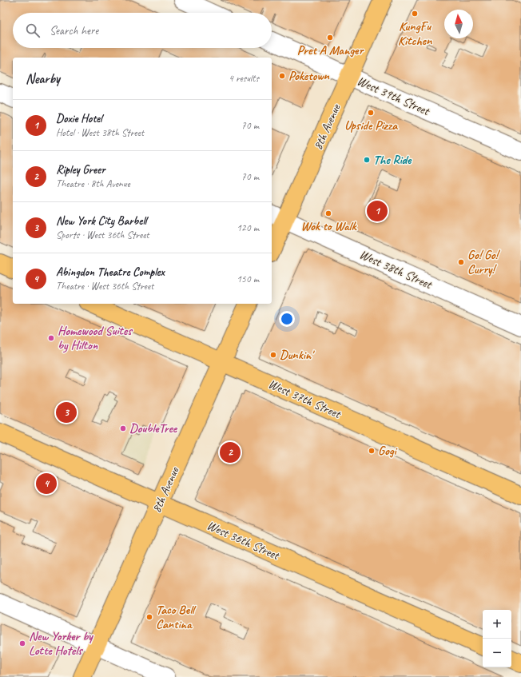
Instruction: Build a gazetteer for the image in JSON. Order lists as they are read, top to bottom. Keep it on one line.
{"streets":{"main road":["8th Avenue","West 37th Street","West 36th Street"],"street":["West 39th Street","West 38th Street"]},"crossings":[["West 39th Street","8th Avenue"],["8th Avenue","West 38th Street"],["8th Avenue","West 37th Street"],["8th Avenue","West 36th Street"]],"places":["KungFu Kitchen","Pret A Manger","Poketown","Upside Pizza","The Ride","Wok to Walk","Go! Go! Curry!","Homewood Suites by Hilton","Dunkin'","DoubleTree","Gogi","Taco Bell Cantina","New Yorker by Lotte Hotels"],"north":"top","page":{"search":"Search here","heading":["Nearby","4 results"],"list":[{"mark":"1","name":"Doxie Hotel","note":"Hotel · West 38th Street","value":"70 m"},{"mark":"2","name":"Ripley Greer","note":"Theatre · 8th Avenue","value":"70 m"},{"mark":"3","name":"New York City Barbell","note":"Sports · West 36th Street","value":"120 m"},{"mark":"4","name":"Abingdon Theatre Complex","note":"Theatre · West 36th Street","value":"150 m"}],"pins":["1","3","2","4"],"map_buttons":["+","−"]}}
